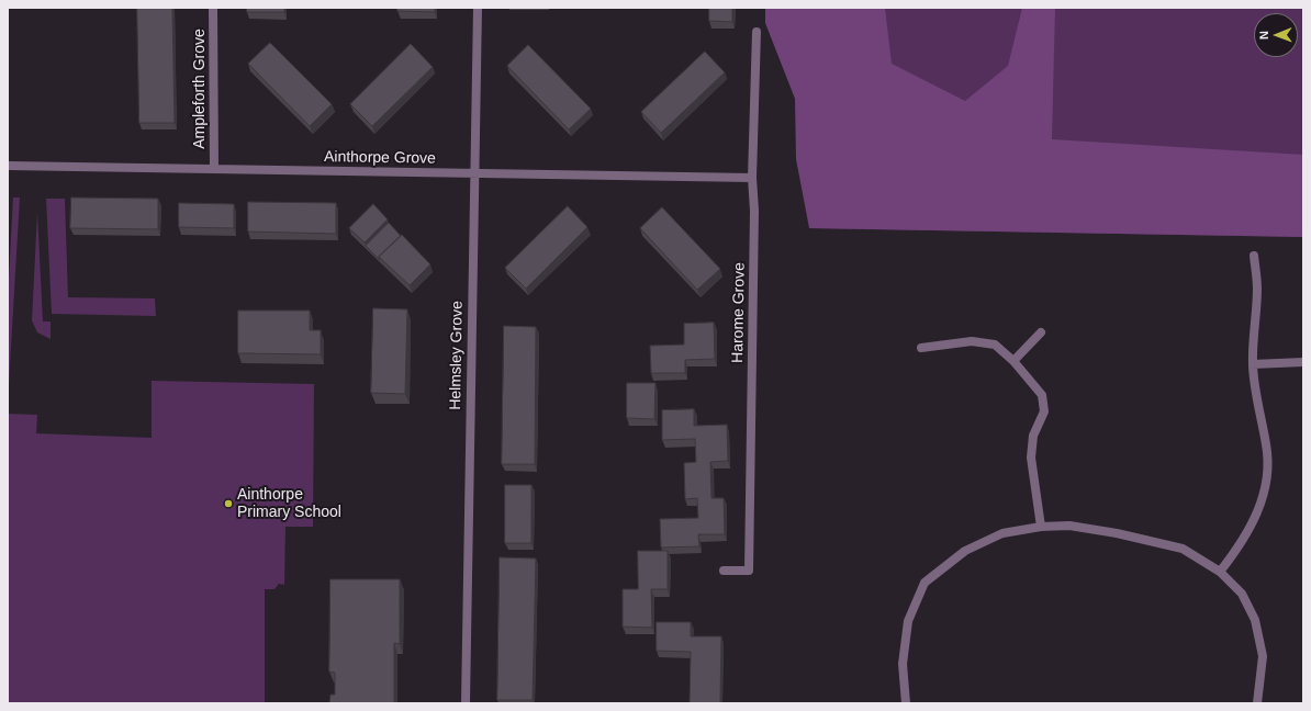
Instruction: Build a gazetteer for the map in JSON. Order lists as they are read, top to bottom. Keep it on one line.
{"streets":{"street":["Ampleforth Grove","Ainthorpe Grove","Harome Grove","Helmsley Grove"]},"crossings":[["Ampleforth Grove","Ainthorpe Grove"],["Ainthorpe Grove","Harome Grove"],["Ainthorpe Grove","Helmsley Grove"]],"places":["Ainthorpe Primary School"],"north":"left"}
